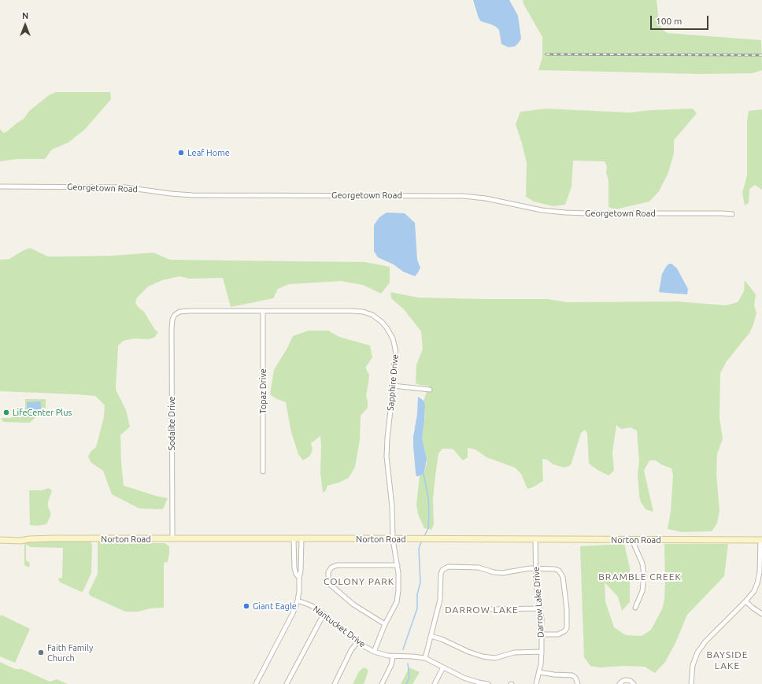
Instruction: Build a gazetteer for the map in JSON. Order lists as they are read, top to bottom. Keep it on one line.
{"streets":{"street":["Georgetown Road","Sapphire Drive","Topaz Drive","Sodalite Drive","Norton Road","Darrow Lake Drive","Nantucket Drive"]},"crossings":[["Sapphire Drive","Topaz Drive"],["Sapphire Drive","Sodalite Drive"],["Sapphire Drive","Norton Road"],["Sapphire Drive","Nantucket Drive"],["Sodalite Drive","Norton Road"],["Norton Road","Darrow Lake Drive"]],"districts":["BRAMBLE CREEK","COLONY PARK","DARROW LAKE","BAYSIDE LAKE"],"places":["Leaf Home","LifeCenter Plus","Giant Eagle","Faith Family Church"],"scale_bar":"100 m","north":"top"}
